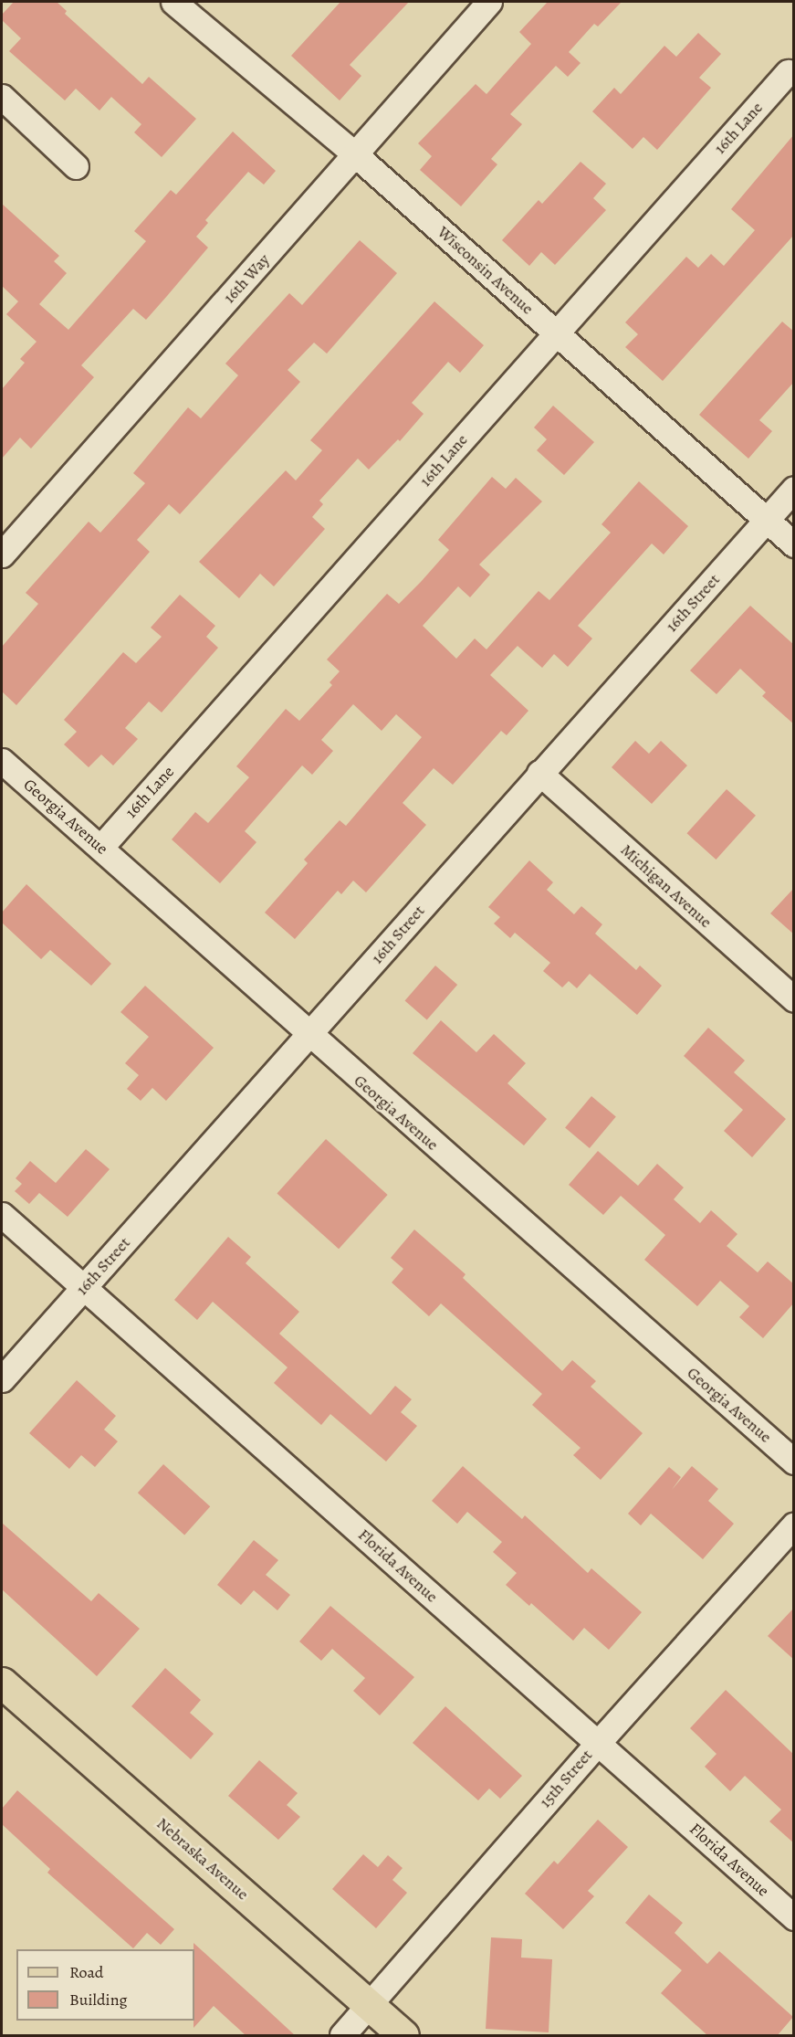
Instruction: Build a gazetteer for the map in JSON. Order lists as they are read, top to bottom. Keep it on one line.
{"streets":{"main road":["Nebraska Avenue"],"street":["16th Lane","Wisconsin Avenue","16th Way","16th Street","Georgia Avenue","Michigan Avenue","Florida Avenue","15th Street"]},"crossings":[["16th Lane","Wisconsin Avenue"],["16th Lane","Georgia Avenue"],["Wisconsin Avenue","16th Way"],["Wisconsin Avenue","16th Street"],["16th Street","Georgia Avenue"],["16th Street","Michigan Avenue"],["16th Street","Florida Avenue"],["Florida Avenue","15th Street"],["15th Street","Nebraska Avenue"]],"legend":["Road","Building"]}
